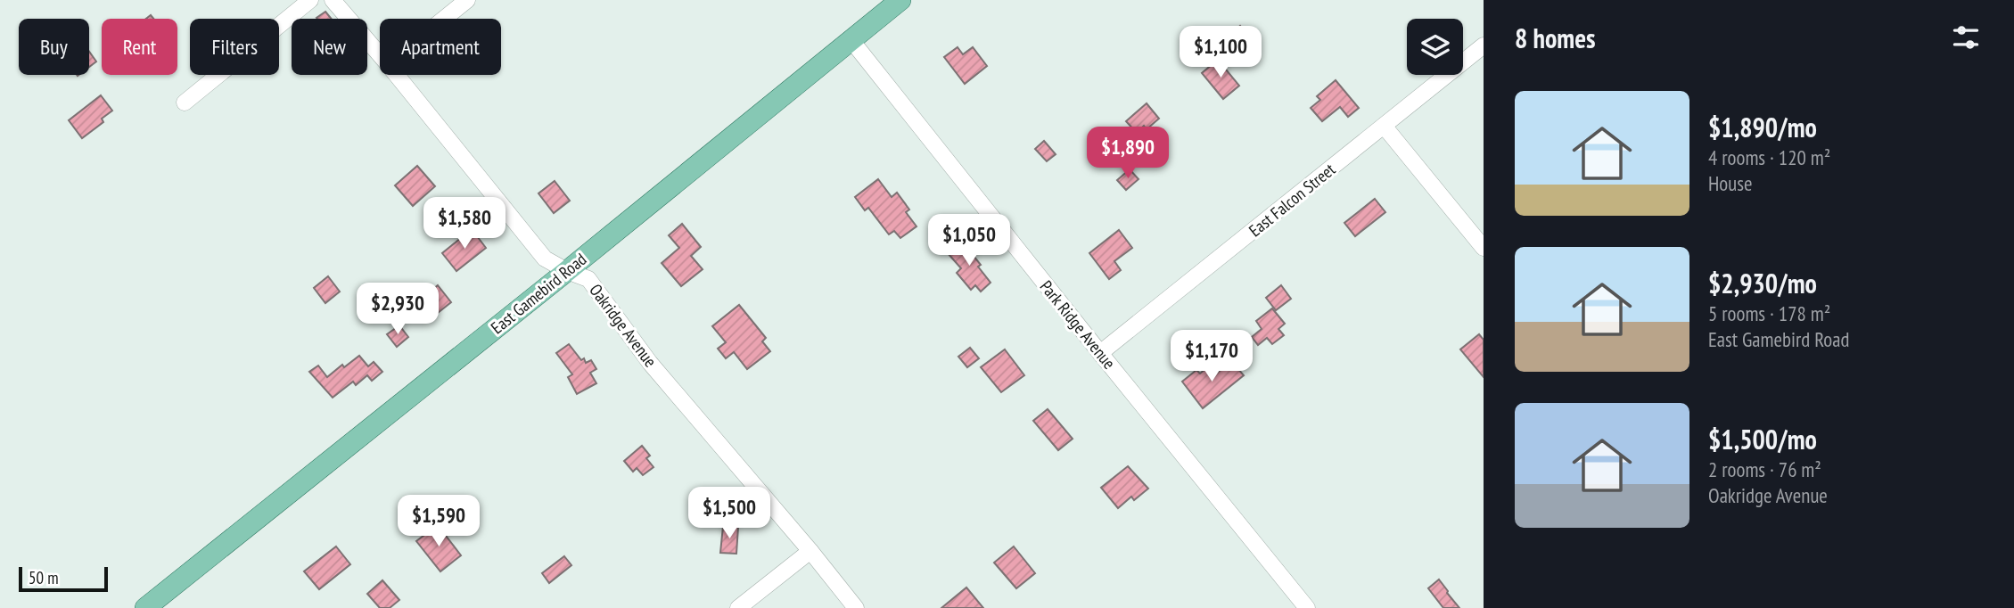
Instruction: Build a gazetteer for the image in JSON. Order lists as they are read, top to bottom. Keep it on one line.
{"streets":{"main road":["East Gamebird Road"],"street":["East Falcon Street","Park Ridge Avenue","Oakridge Avenue"]},"crossings":[["East Falcon Street","Park Ridge Avenue"],["East Gamebird Road","Park Ridge Avenue"],["East Gamebird Road","Oakridge Avenue"]],"scale_bar":"50 m","page":{"heading":"8 homes","chip":["Buy","Rent","Filters","New","Apartment"],"price":["$1,100","$1,890","$1,580","$1,050","$2,930","$1,170","$1,500","$1,590"],"list":[{"name":"$1,890/mo","note":"4 rooms · 120 m² · House"},{"name":"$2,930/mo","note":"5 rooms · 178 m² · East Gamebird Road"},{"name":"$1,500/mo","note":"2 rooms · 76 m² · Oakridge Avenue"}],"scale":"50 m"}}
